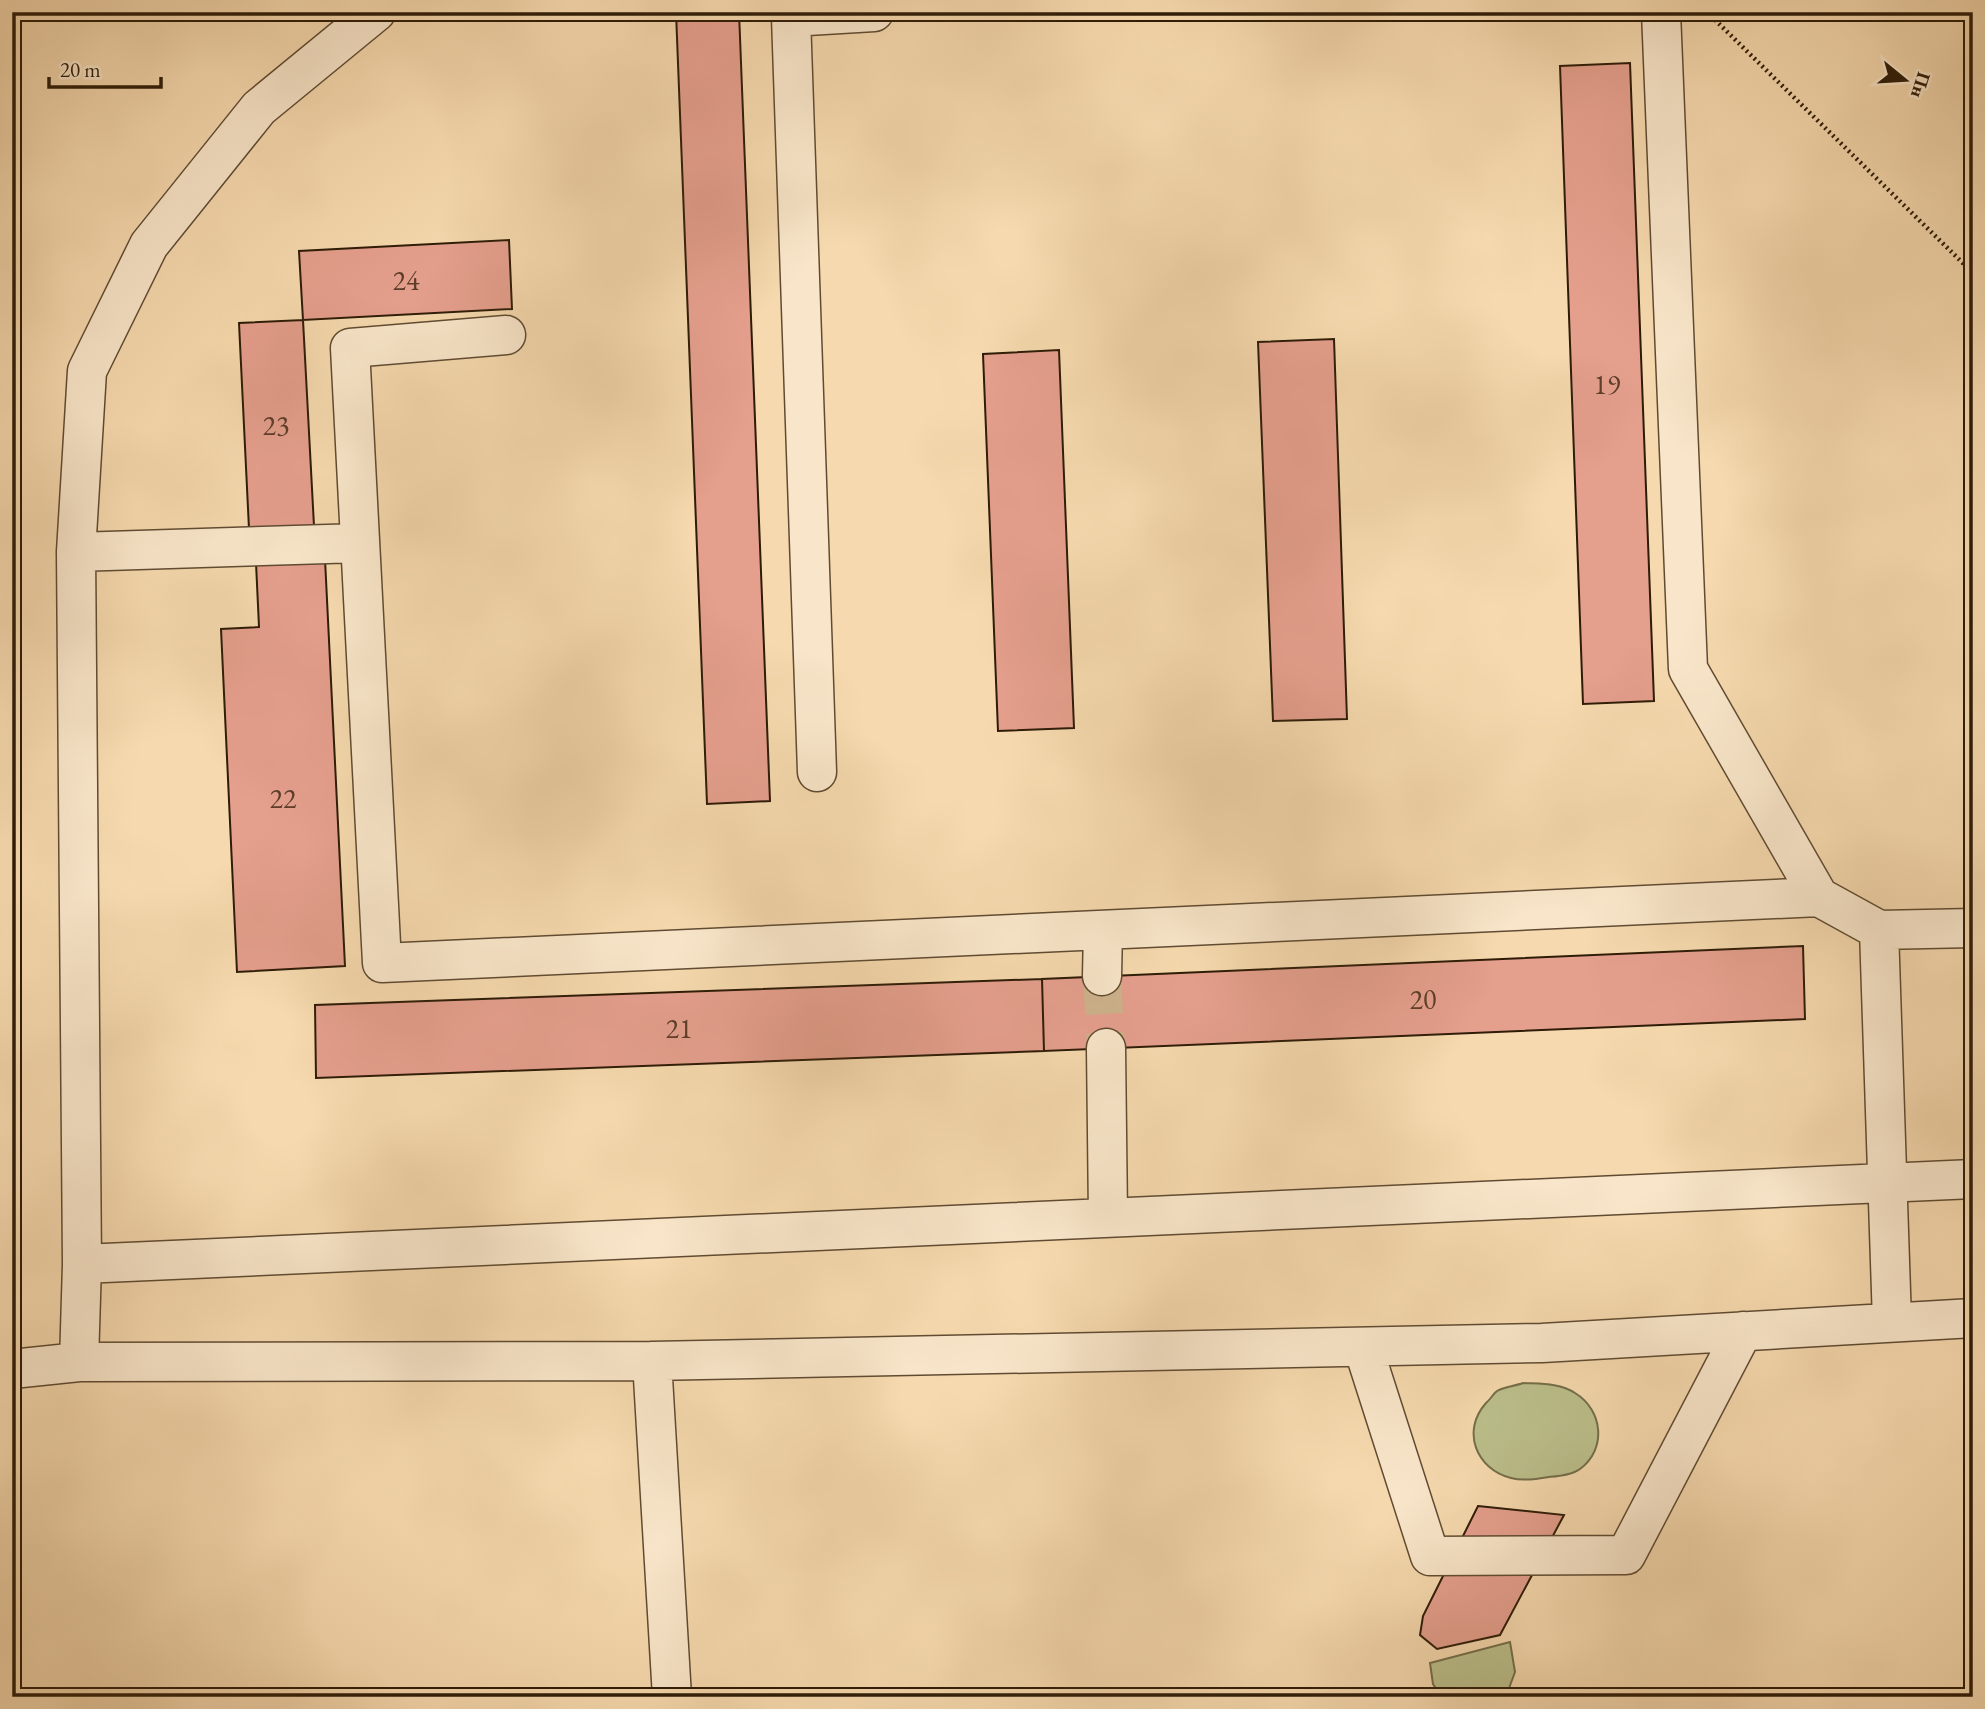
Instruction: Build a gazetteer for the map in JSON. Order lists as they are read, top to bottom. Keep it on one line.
{"house_numbers":["24","19","23","22","20","21"],"scale_bar":"20 m","north":"right"}
